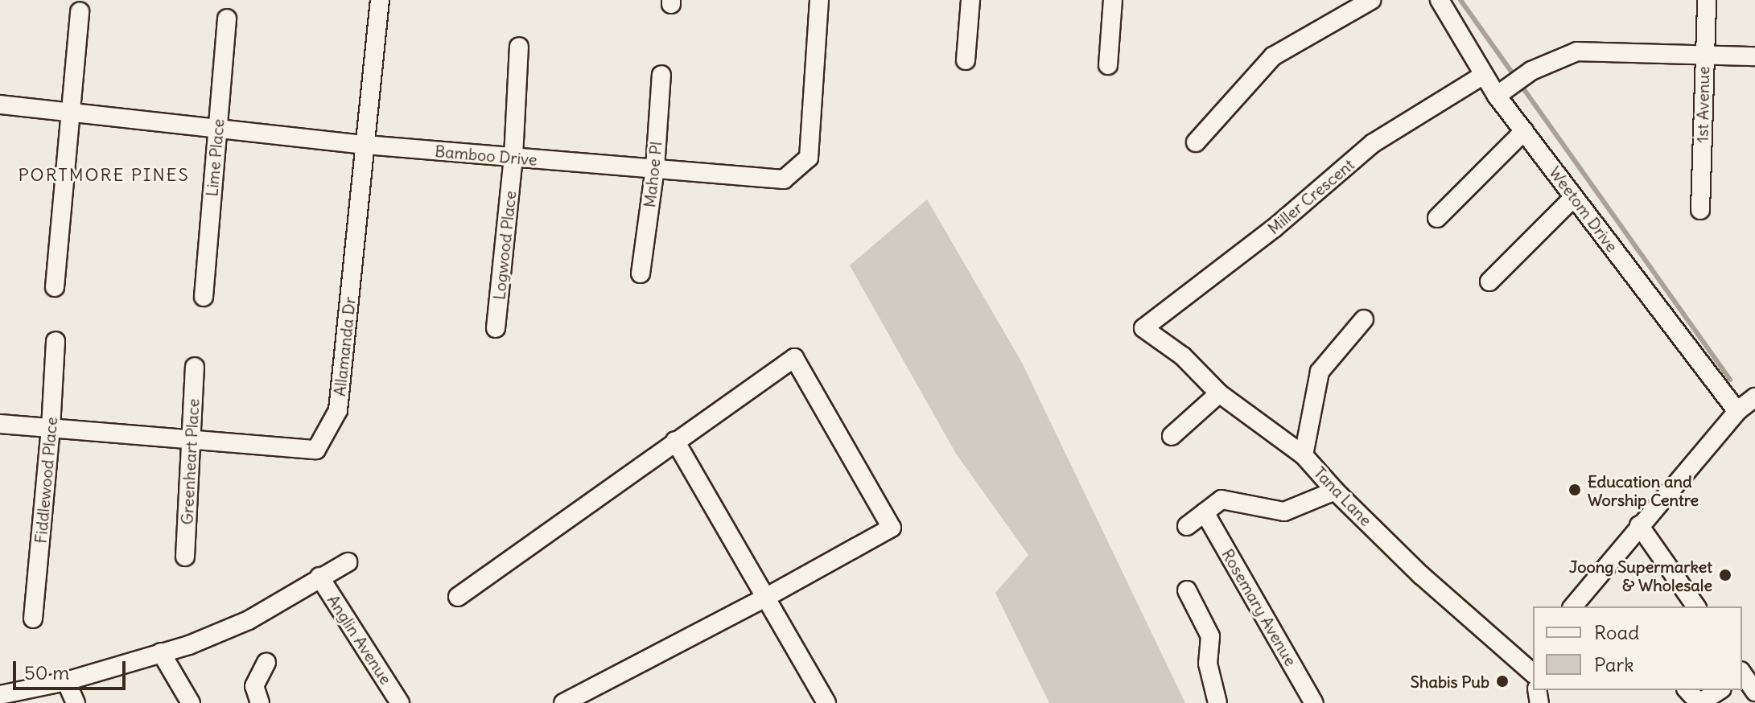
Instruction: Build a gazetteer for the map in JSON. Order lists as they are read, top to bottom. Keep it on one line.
{"streets":{"street":["1st Avenue","Bamboo Drive","Lime Place","Mahoe Pl","Miller Crescent","Weetom Drive","Logwood Place","Allamanda Dr","Greenheart Place","Fiddlewood Place","Tana Lane","Rosemary Avenue","Anglin Avenue"]},"crossings":[["Bamboo Drive","Lime Place"],["Bamboo Drive","Mahoe Pl"],["Bamboo Drive","Logwood Place"],["Bamboo Drive","Allamanda Dr"],["Miller Crescent","Weetom Drive"],["Miller Crescent","Tana Lane"],["Allamanda Dr","Greenheart Place"],["Allamanda Dr","Fiddlewood Place"]],"districts":["PORTMORE PINES"],"places":["Education and Worship Centre","Joong Supermarket & Wholesale","Shabis Pub"],"legend":["Road","Park"],"scale_bar":"50 m"}
